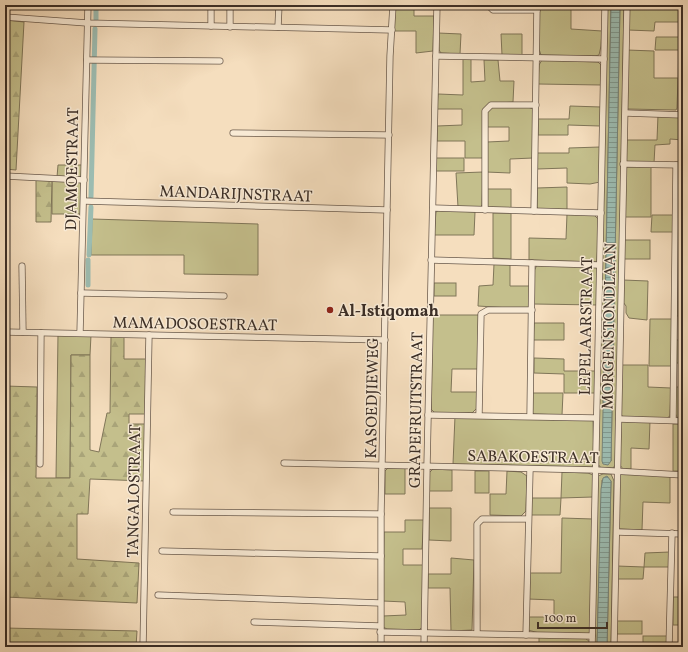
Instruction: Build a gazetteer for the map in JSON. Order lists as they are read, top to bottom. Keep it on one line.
{"streets":{"street":["DJAMOESTRAAT","MANDARIJNSTRAAT","MAMADOSOESTRAAT","LEPELAARSTRAAT","MORGENSTONDLAAN","KASOEDJIEWEG","GRAPEFRUITSTRAAT","SABAKOESTRAAT","TANGALOSTRAAT"]},"crossings":[["DJAMOESTRAAT","MANDARIJNSTRAAT"],["DJAMOESTRAAT","MAMADOSOESTRAAT"],["MANDARIJNSTRAAT","KASOEDJIEWEG"],["MAMADOSOESTRAAT","KASOEDJIEWEG"],["MAMADOSOESTRAAT","TANGALOSTRAAT"],["LEPELAARSTRAAT","SABAKOESTRAAT"],["MORGENSTONDLAAN","SABAKOESTRAAT"],["KASOEDJIEWEG","SABAKOESTRAAT"],["GRAPEFRUITSTRAAT","SABAKOESTRAAT"]],"places":["Al-Istiqomah"],"scale_bar":"100 m"}
